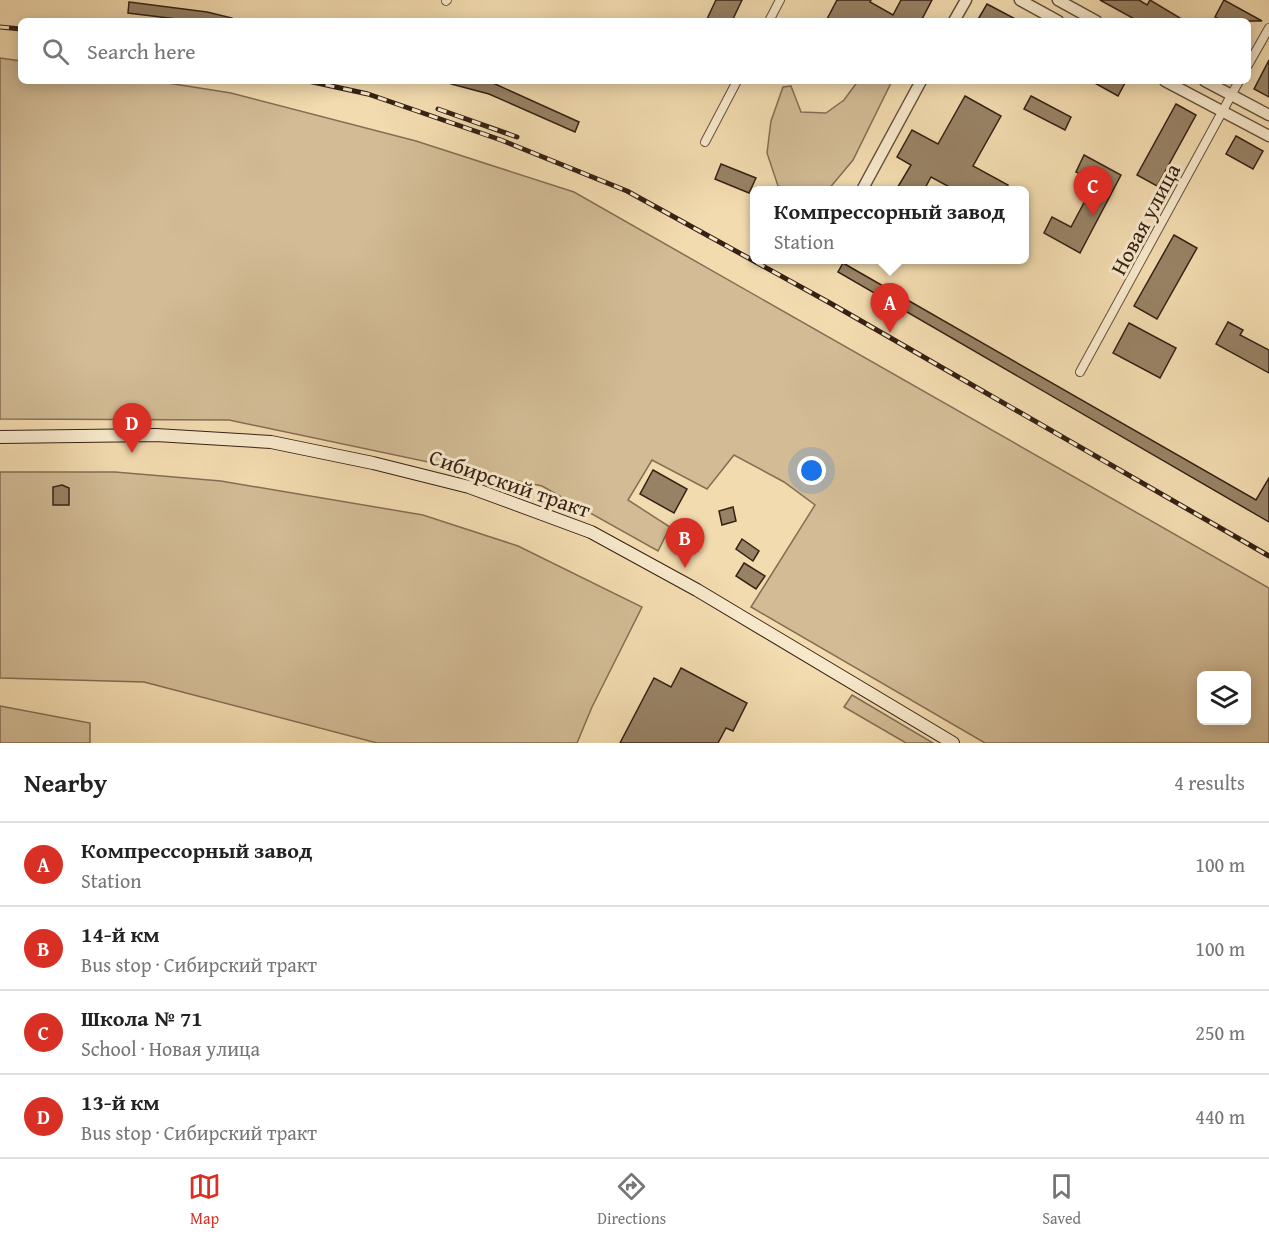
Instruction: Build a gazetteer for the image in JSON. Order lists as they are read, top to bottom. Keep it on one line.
{"streets":{"main road":["Сибирский тракт"],"street":["Новая улица"]},"page":{"search":"Search here","pins":["C","A","D","B"],"popup":["Компрессорный завод","Station"],"heading":["Nearby","4 results"],"list":[{"mark":"A","name":"Компрессорный завод","note":"Station","value":"100 m"},{"mark":"B","name":"14-й км","note":"Bus stop · Сибирский тракт","value":"100 m"},{"mark":"C","name":"Школа № 71","note":"School · Новая улица","value":"250 m"},{"mark":"D","name":"13-й км","note":"Bus stop · Сибирский тракт","value":"440 m"}],"nav":["Map","Directions","Saved"]}}
